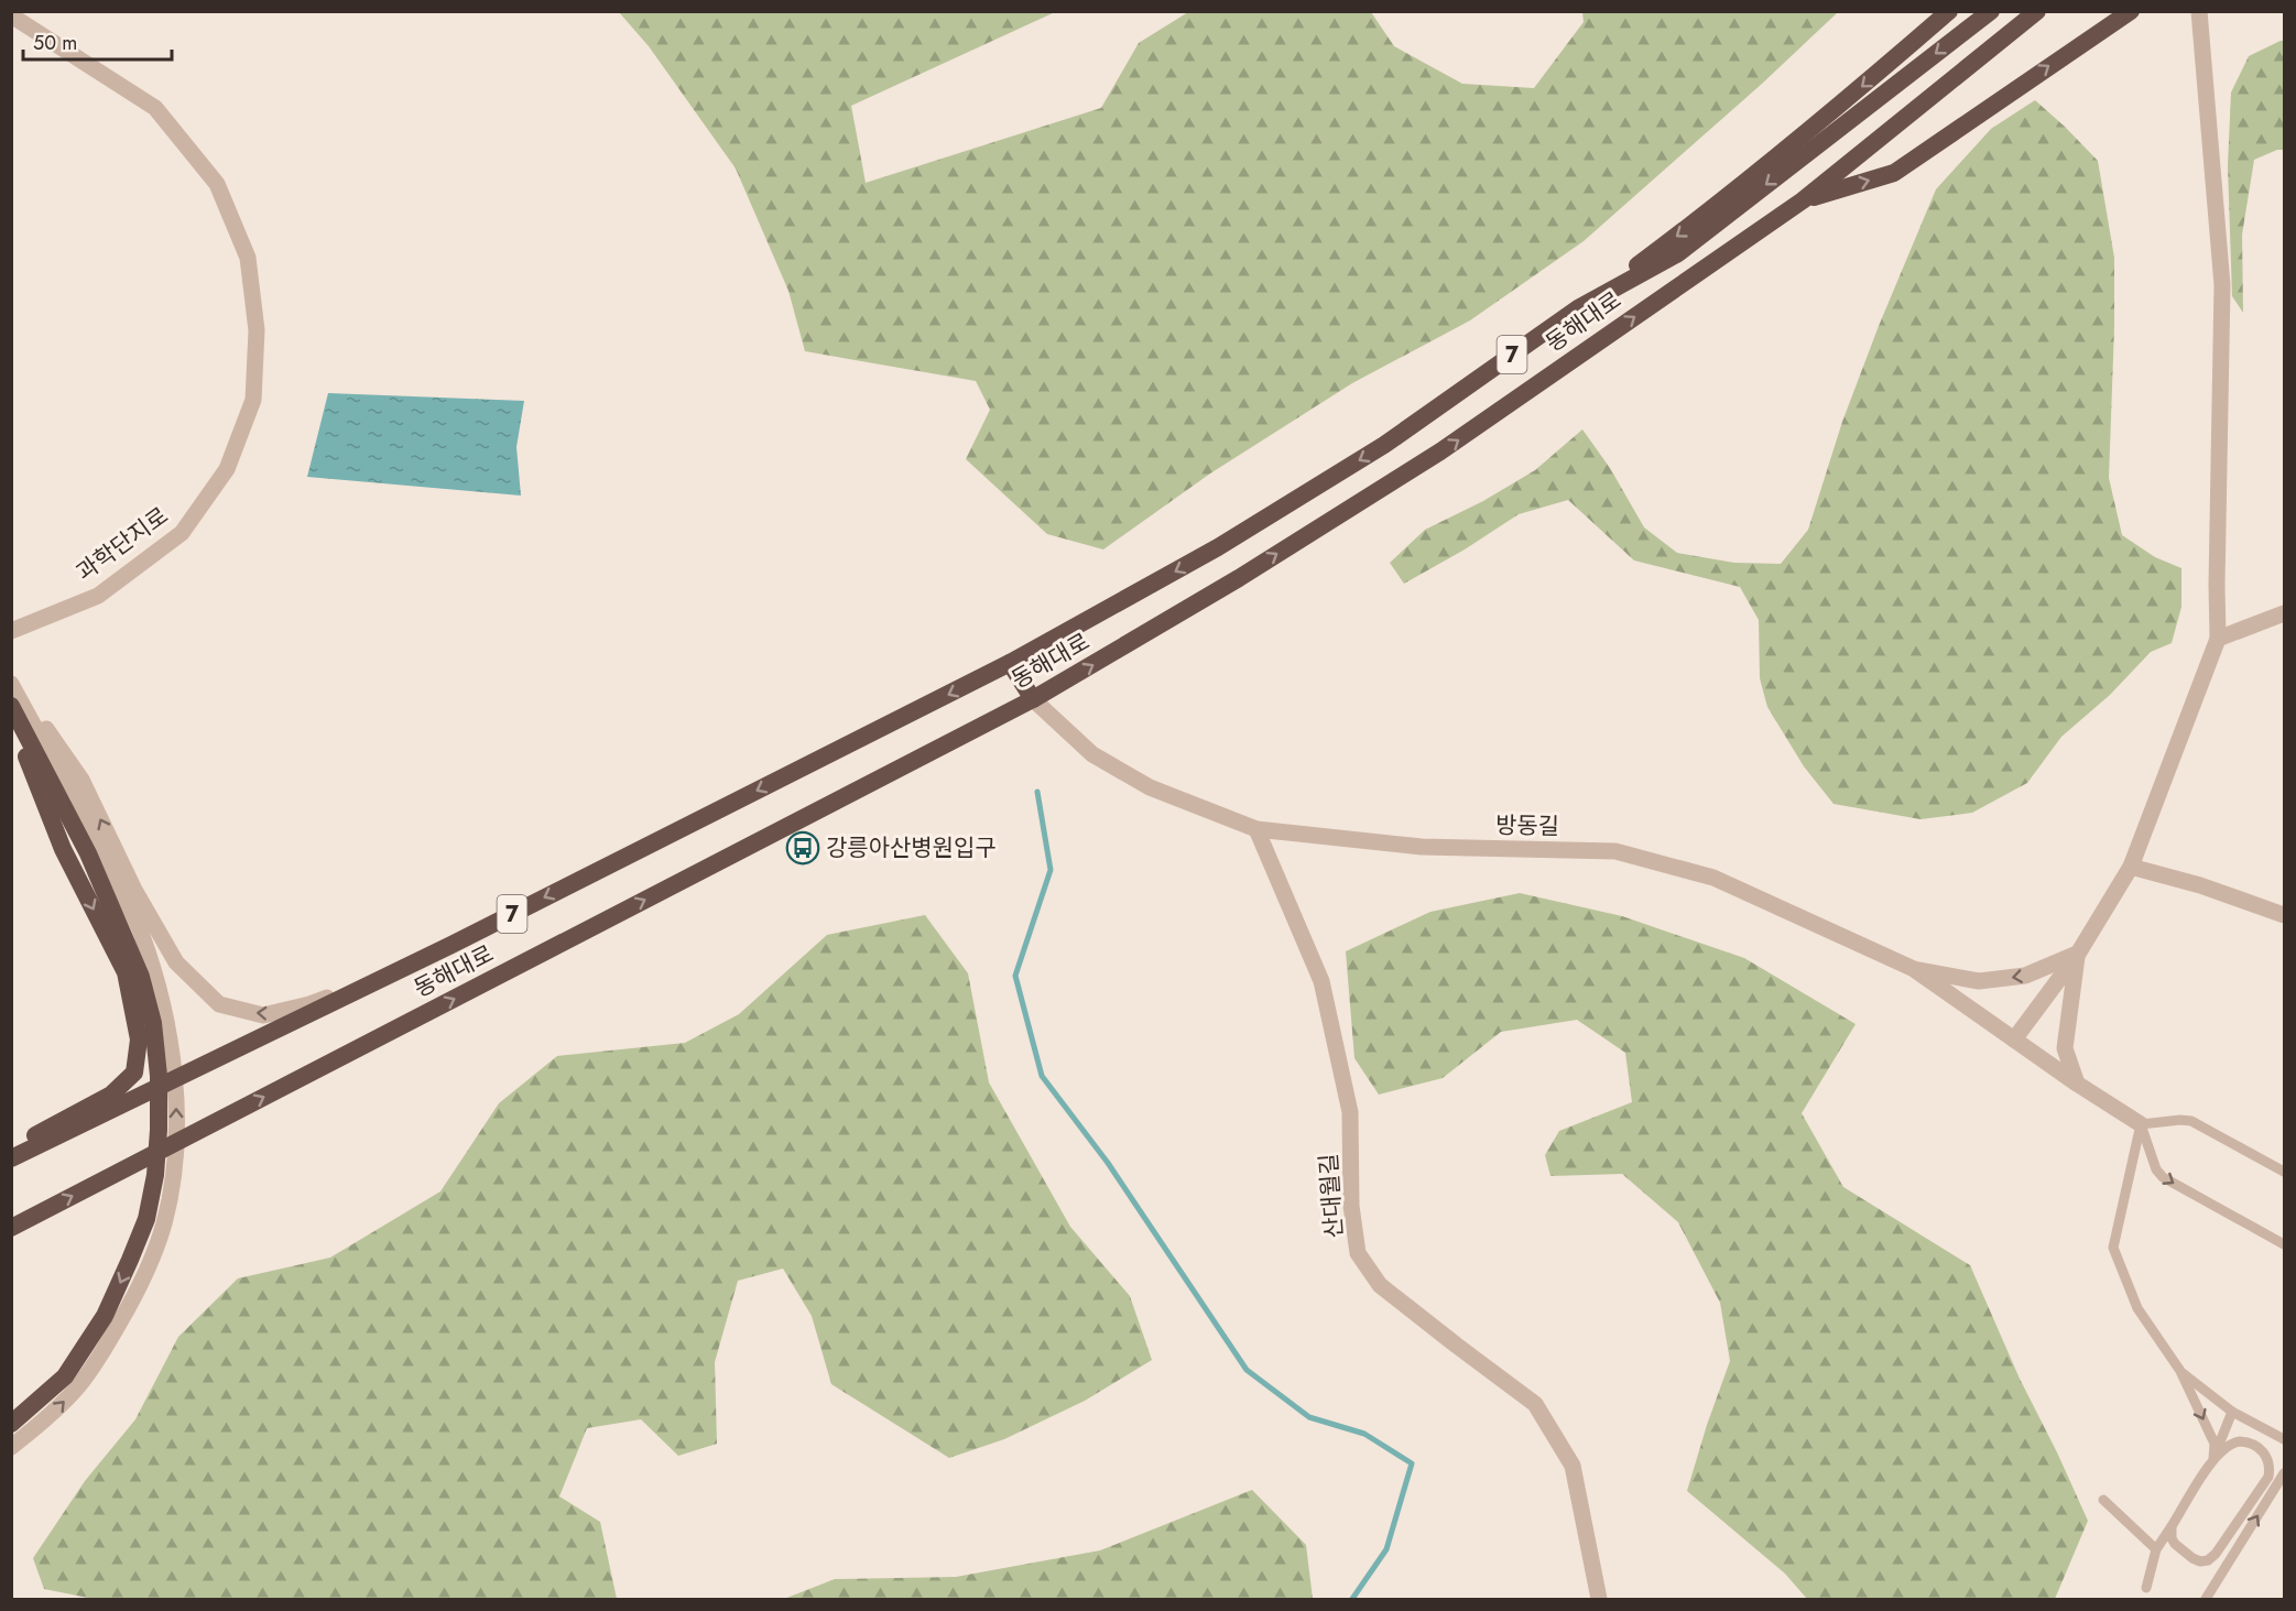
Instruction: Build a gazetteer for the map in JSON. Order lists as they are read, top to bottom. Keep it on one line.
{"streets":{"highway":["동해대로","7"],"street":["과학단지로","방동길","산대월길"]},"crossings":[["동해대로","방동길"],["방동길","산대월길"]],"places":{"bus stop":["강릉아산병원입구"]},"scale_bar":"50 m"}
